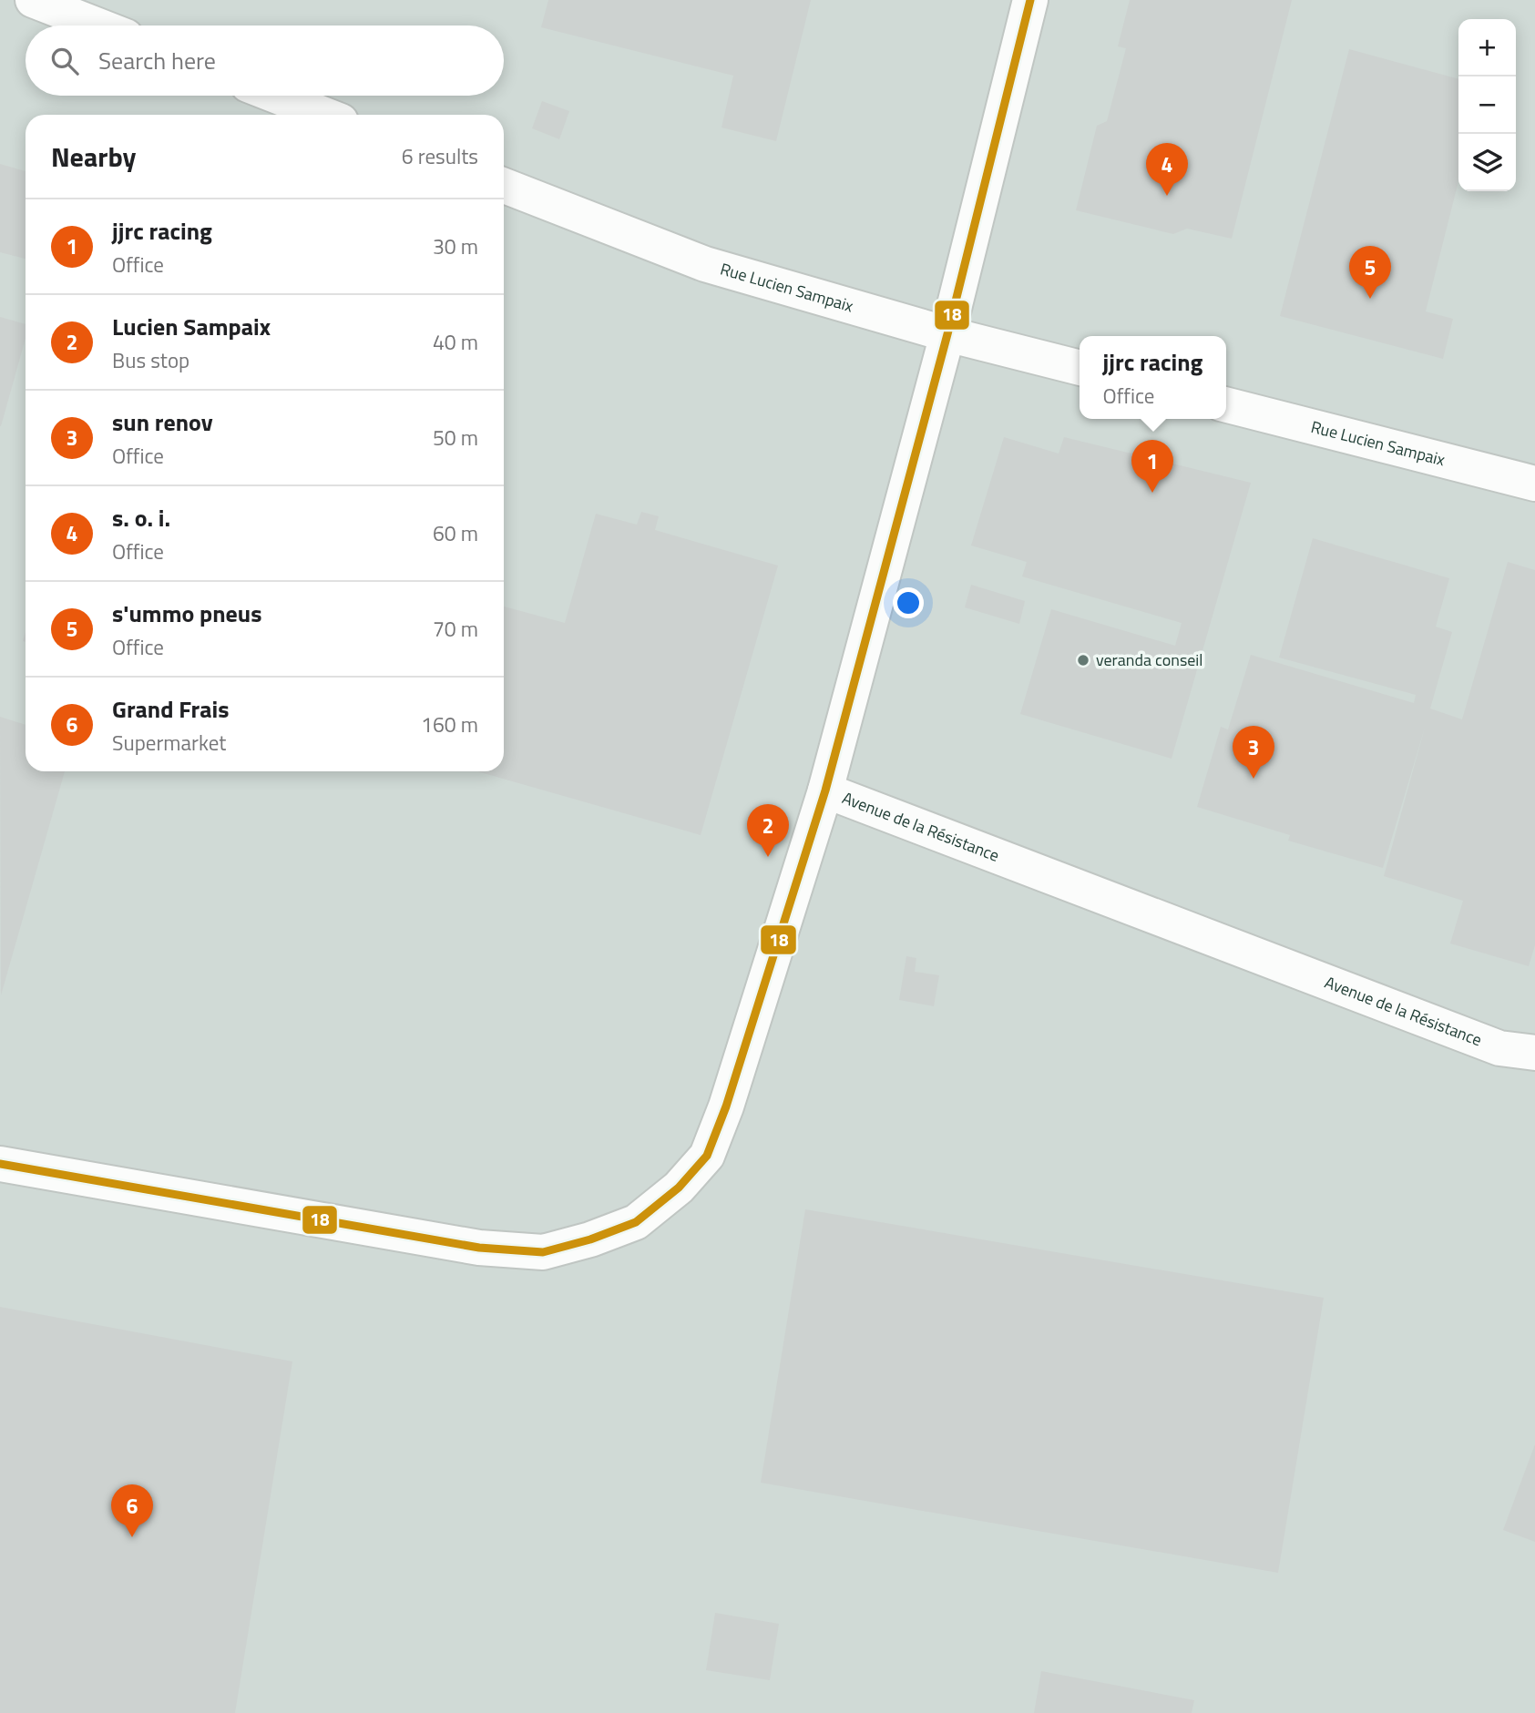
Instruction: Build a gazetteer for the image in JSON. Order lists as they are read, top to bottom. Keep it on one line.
{"streets":{"street":["Rue Lucien Sampaix","Avenue de la Résistance"]},"places":["veranda conseil"],"lines":["transit line 18"],"page":{"map_buttons":["+","−"],"search":"Search here","heading":["Nearby","6 results"],"pins":["4","5","1","3","2","6"],"list":[{"mark":"1","name":"jjrc racing","note":"Office","value":"30 m"},{"mark":"2","name":"Lucien Sampaix","note":"Bus stop","value":"40 m"},{"mark":"3","name":"sun renov","note":"Office","value":"50 m"},{"mark":"4","name":"s. o. i.","note":"Office","value":"60 m"},{"mark":"5","name":"s'ummo pneus","note":"Office","value":"70 m"},{"mark":"6","name":"Grand Frais","note":"Supermarket","value":"160 m"}],"popup":["jjrc racing","Office"]}}
